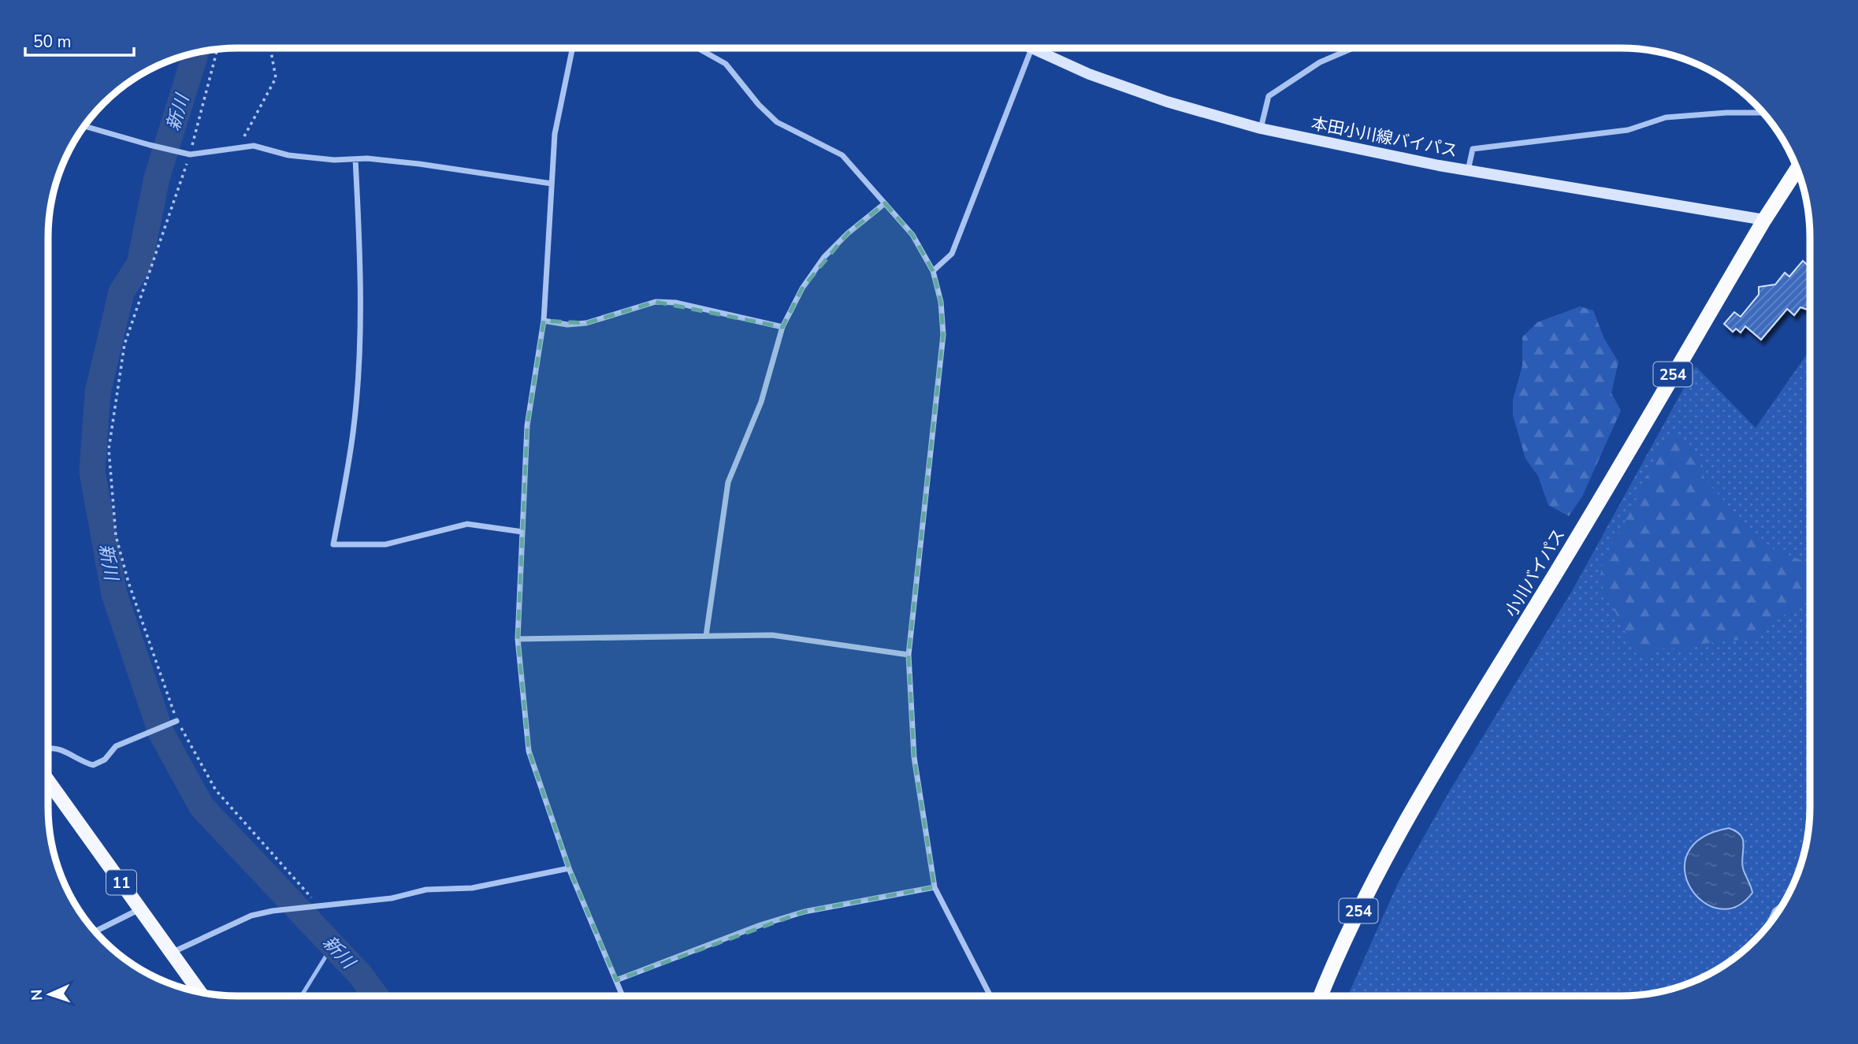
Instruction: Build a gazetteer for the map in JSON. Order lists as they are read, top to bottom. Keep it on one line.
{"streets":{"highway":["254","小川バイパス"],"main road":["本田小川線バイパス","11"]},"crossings":[["本田小川線バイパス","小川バイパス"]],"water":["新川"],"scale_bar":"50 m","north":"left"}
